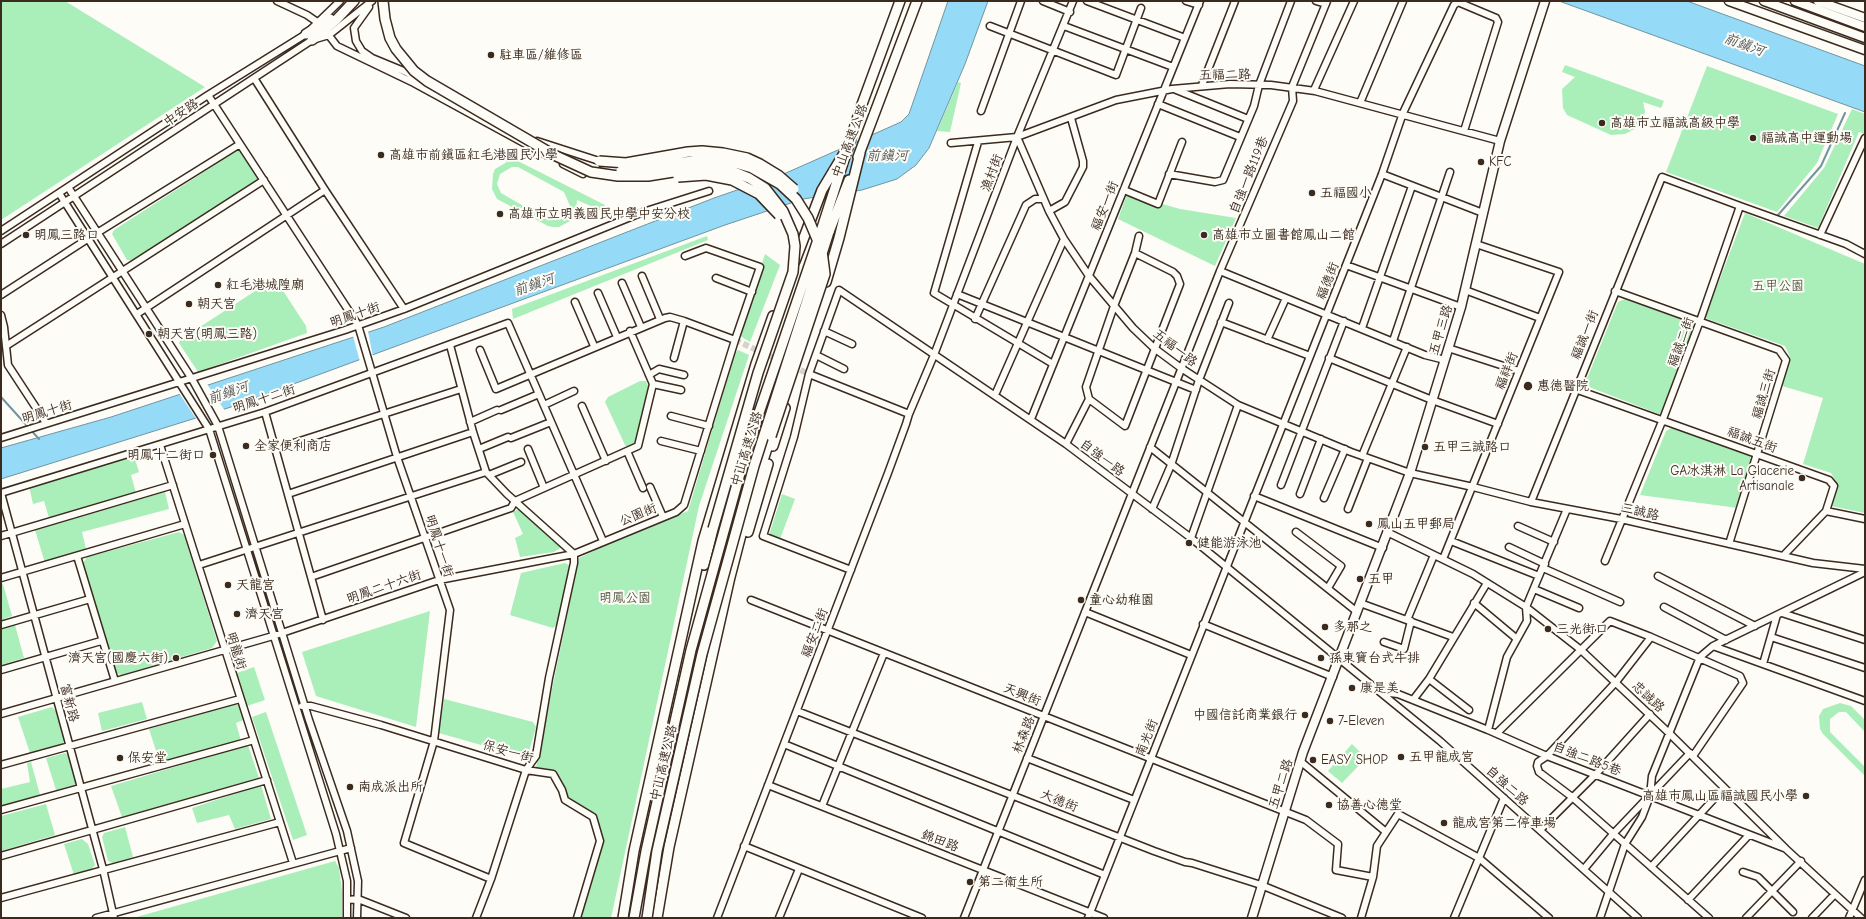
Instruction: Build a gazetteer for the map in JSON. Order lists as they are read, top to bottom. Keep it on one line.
{"streets":{"highway":["中山高速公路"],"main road":["五甲三路","五甲二路"],"street":["五福二路","中安路","漁村街","自強一路119巷","福安一街","福德街","明鳳十街","福誠一街","福誠二街","五福一路","福祥街","福誠三街","明鳳十二街","福誠五街","自強一路","三誠路","公園街","明鳳十一街","明鳳二十六街","福安二街","明龍街","天興街","忠誠路","富新路","林森路","南光街","保安一街","自強二路5巷","自強二路","大德街","錦田路"]},"crossings":[["五福二路","漁村街"],["五福二路","自強一路119巷"],["五福二路","福安一街"],["五福二路","福德街"],["五福二路","五甲三路"],["五福二路","五福一路"],["中安路","明鳳十一街"],["漁村街","五福一路"],["漁村街","自強一路"],["漁村街","福安二街"],["自強一路119巷","五福一路"],["自強一路119巷","自強一路"],["自強一路119巷","林森路"],["福安一街","五福一路"],["福安一街","自強一路"],["福德街","五福一路"],["福德街","自強一路"],["福德街","南光街"],["明鳳十街","明鳳十一街"],["五甲三路","五福一路"],["五甲三路","福祥街"],["五甲三路","自強一路"],["五甲三路","三誠路"],["五甲三路","忠誠路"],["五甲三路","五甲二路"],["五甲三路","自強二路"],["福誠一街","福誠二街"],["福誠一街","福誠三街"],["福誠一街","福誠五街"],["福誠一街","三誠路"],["福誠二街","福誠三街"],["福誠二街","福誠五街"],["福誠二街","三誠路"],["五福一路","三誠路"],["福祥街","三誠路"],["福祥街","忠誠路"],["福誠三街","福誠五街"],["福誠三街","三誠路"],["明鳳十二街","明鳳十一街"],["明鳳十二街","明龍街"],["明鳳十二街","富新路"],["福誠五街","三誠路"],["自強一路","福安二街"],["自強一路","林森路"],["自強一路","南光街"],["自強一路","五甲二路"],["自強一路","自強二路"],["公園街","明鳳二十六街"],["明鳳十一街","明鳳二十六街"],["明鳳十一街","保安一街"],["明鳳二十六街","明龍街"],["明鳳二十六街","富新路"],["福安二街","天興街"],["福安二街","大德街"],["福安二街","錦田路"],["天興街","林森路"],["天興街","南光街"],["天興街","五甲二路"],["忠誠路","自強二路5巷"],["林森路","大德街"],["林森路","錦田路"],["南光街","大德街"],["南光街","錦田路"],["自強二路5巷","自強二路"],["五甲二路","自強二路"],["五甲二路","大德街"]],"water":["前鎮河"],"parks":["五甲公園","明鳳公園"],"places":["駐車區/維修區","高雄市立福誠高級中學","福誠高中運動場","高雄市前鎮區紅毛港國民小學","KFC","五福國小","高雄市立明義國民中學中安分校","明鳳三路口","高雄市立圖書館鳳山二館","紅毛港城隍廟","朝天宮","朝天宮(明鳳三路)","惠德醫院","全家便利商店","五甲三誠路口","明鳳十二街口","GA冰淇淋 La Glacerie Artisanale","鳳山五甲郵局","健能游泳池","五甲","天龍宮","童心幼稚園","濟天宮","多那之","三光街口","濟天宮(國慶六街)","孫東寶台式牛排","康是美","中國信託商業銀行","7-Eleven","五甲龍成宮","保安堂","EASY SHOP","南成派出所","高雄市鳳山區福誠國民小學","協善心德堂","龍成宮第二停車場","第二衛生所"]}
